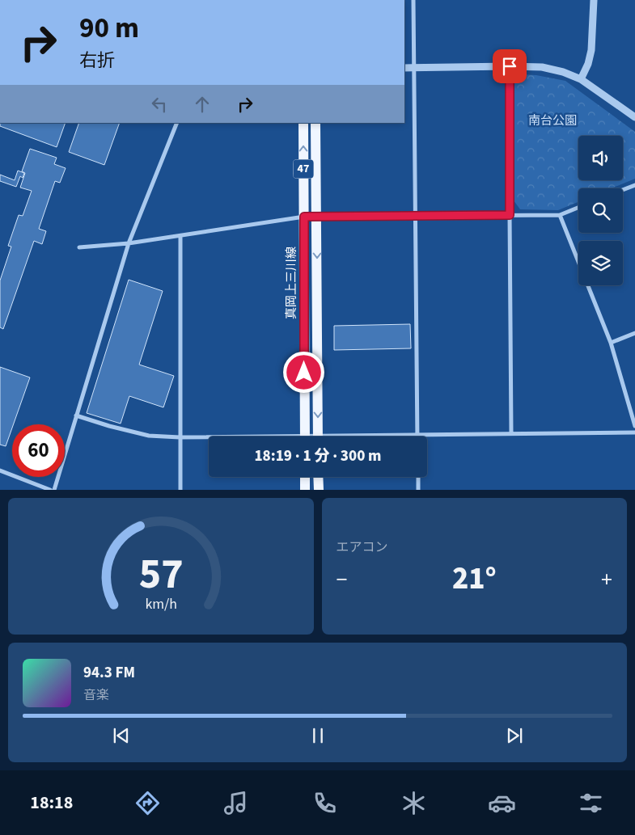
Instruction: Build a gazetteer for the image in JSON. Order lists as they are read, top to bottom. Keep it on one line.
{"streets":{"main road":["47","真岡上三川線"]},"parks":["南台公園"],"page":{"turn":["90 m","右折"],"limit":"60","trip":"18:19 · 1 分 · 300 m","tile":"エアコン","heat":["−","21°","+"],"song":["94.3 FM","音楽"],"tabs":"18:18","gauge":["57","km/h"]}}
